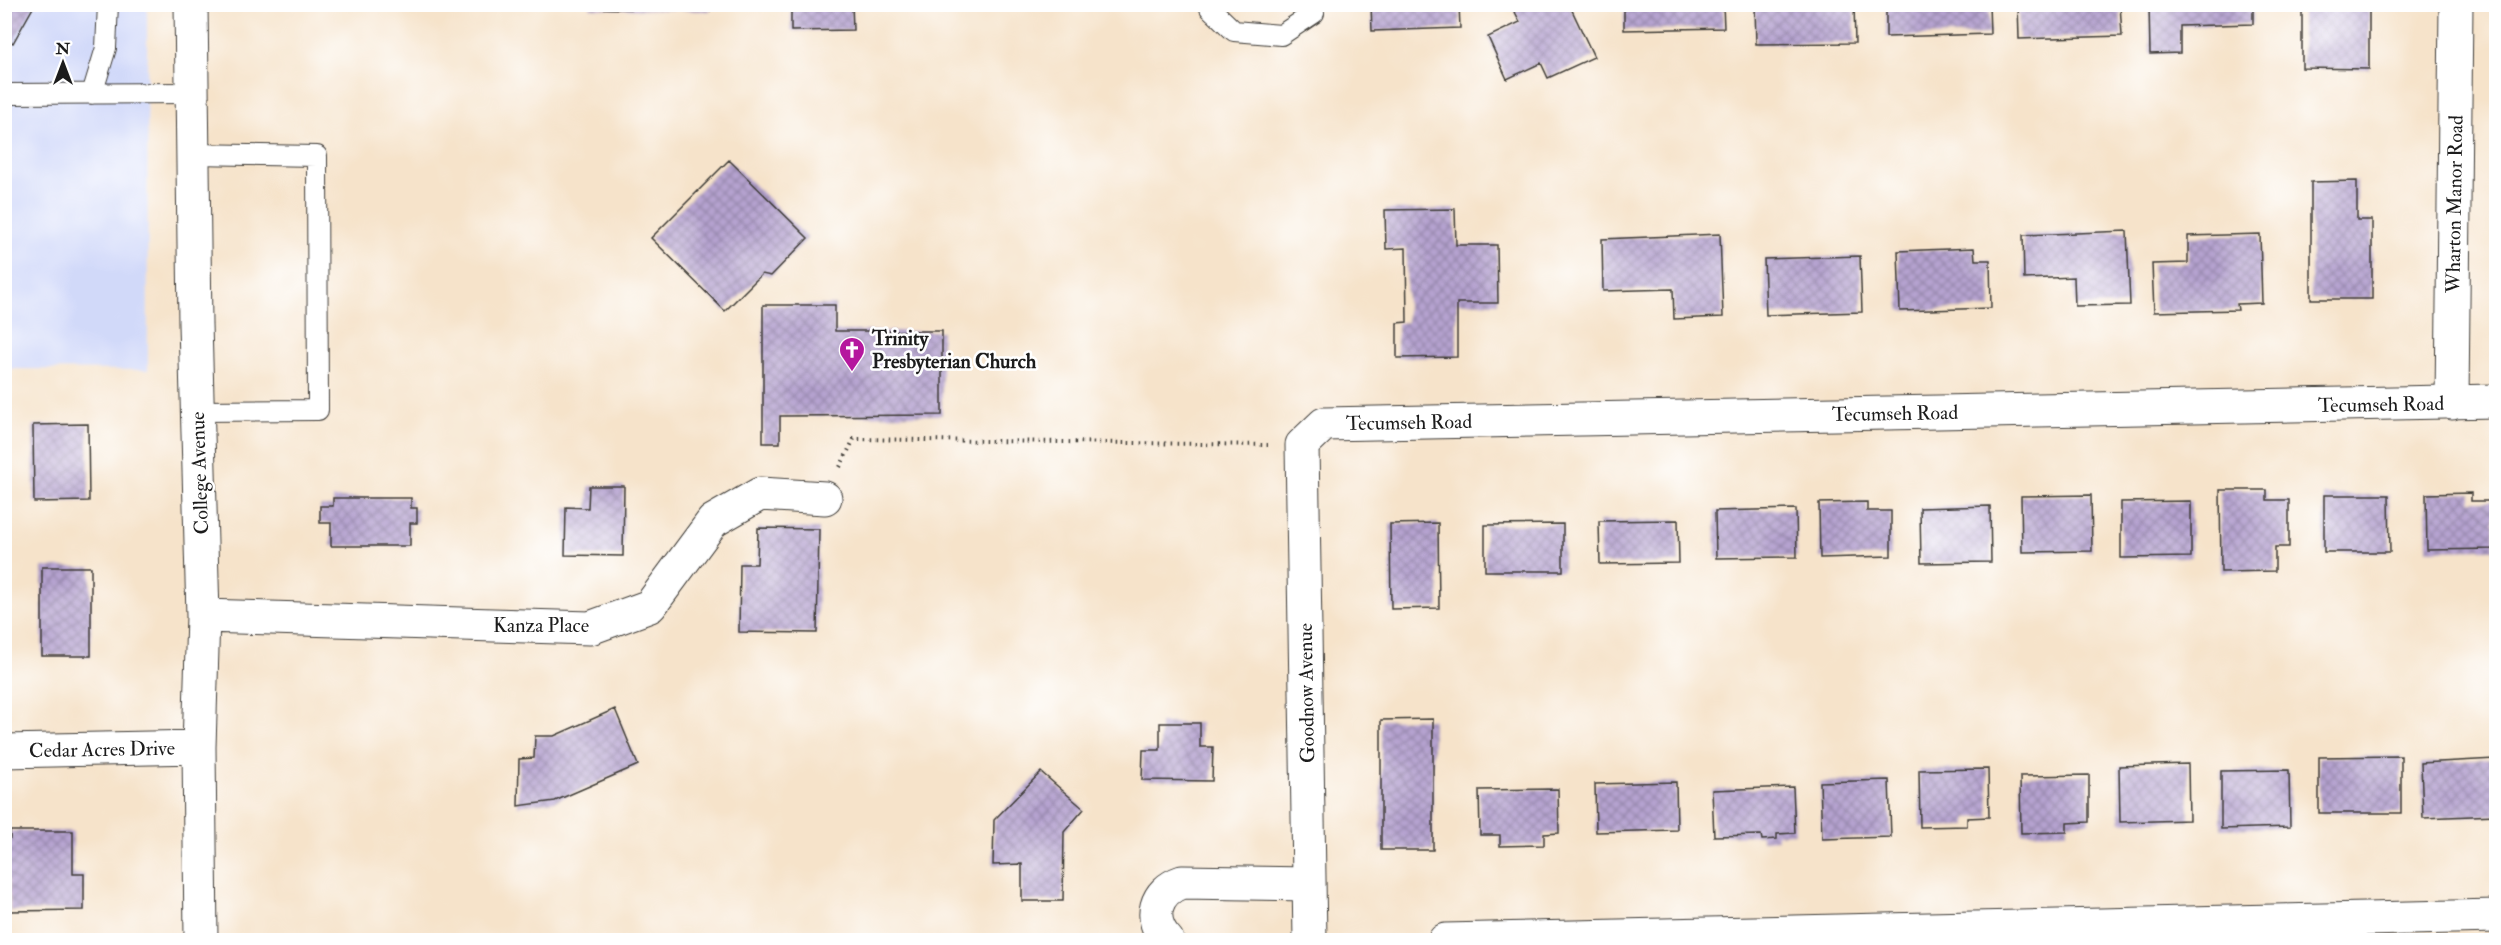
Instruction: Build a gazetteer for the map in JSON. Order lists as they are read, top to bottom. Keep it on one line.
{"streets":{"street":["Wharton Manor Road","Tecumseh Road","College Avenue","Kanza Place","Goodnow Avenue","Cedar Acres Drive"]},"crossings":[["Wharton Manor Road","Tecumseh Road"],["Tecumseh Road","Goodnow Avenue"],["College Avenue","Kanza Place"],["College Avenue","Cedar Acres Drive"]],"places":{"church":["Trinity Presbyterian Church"]},"north":"top"}
